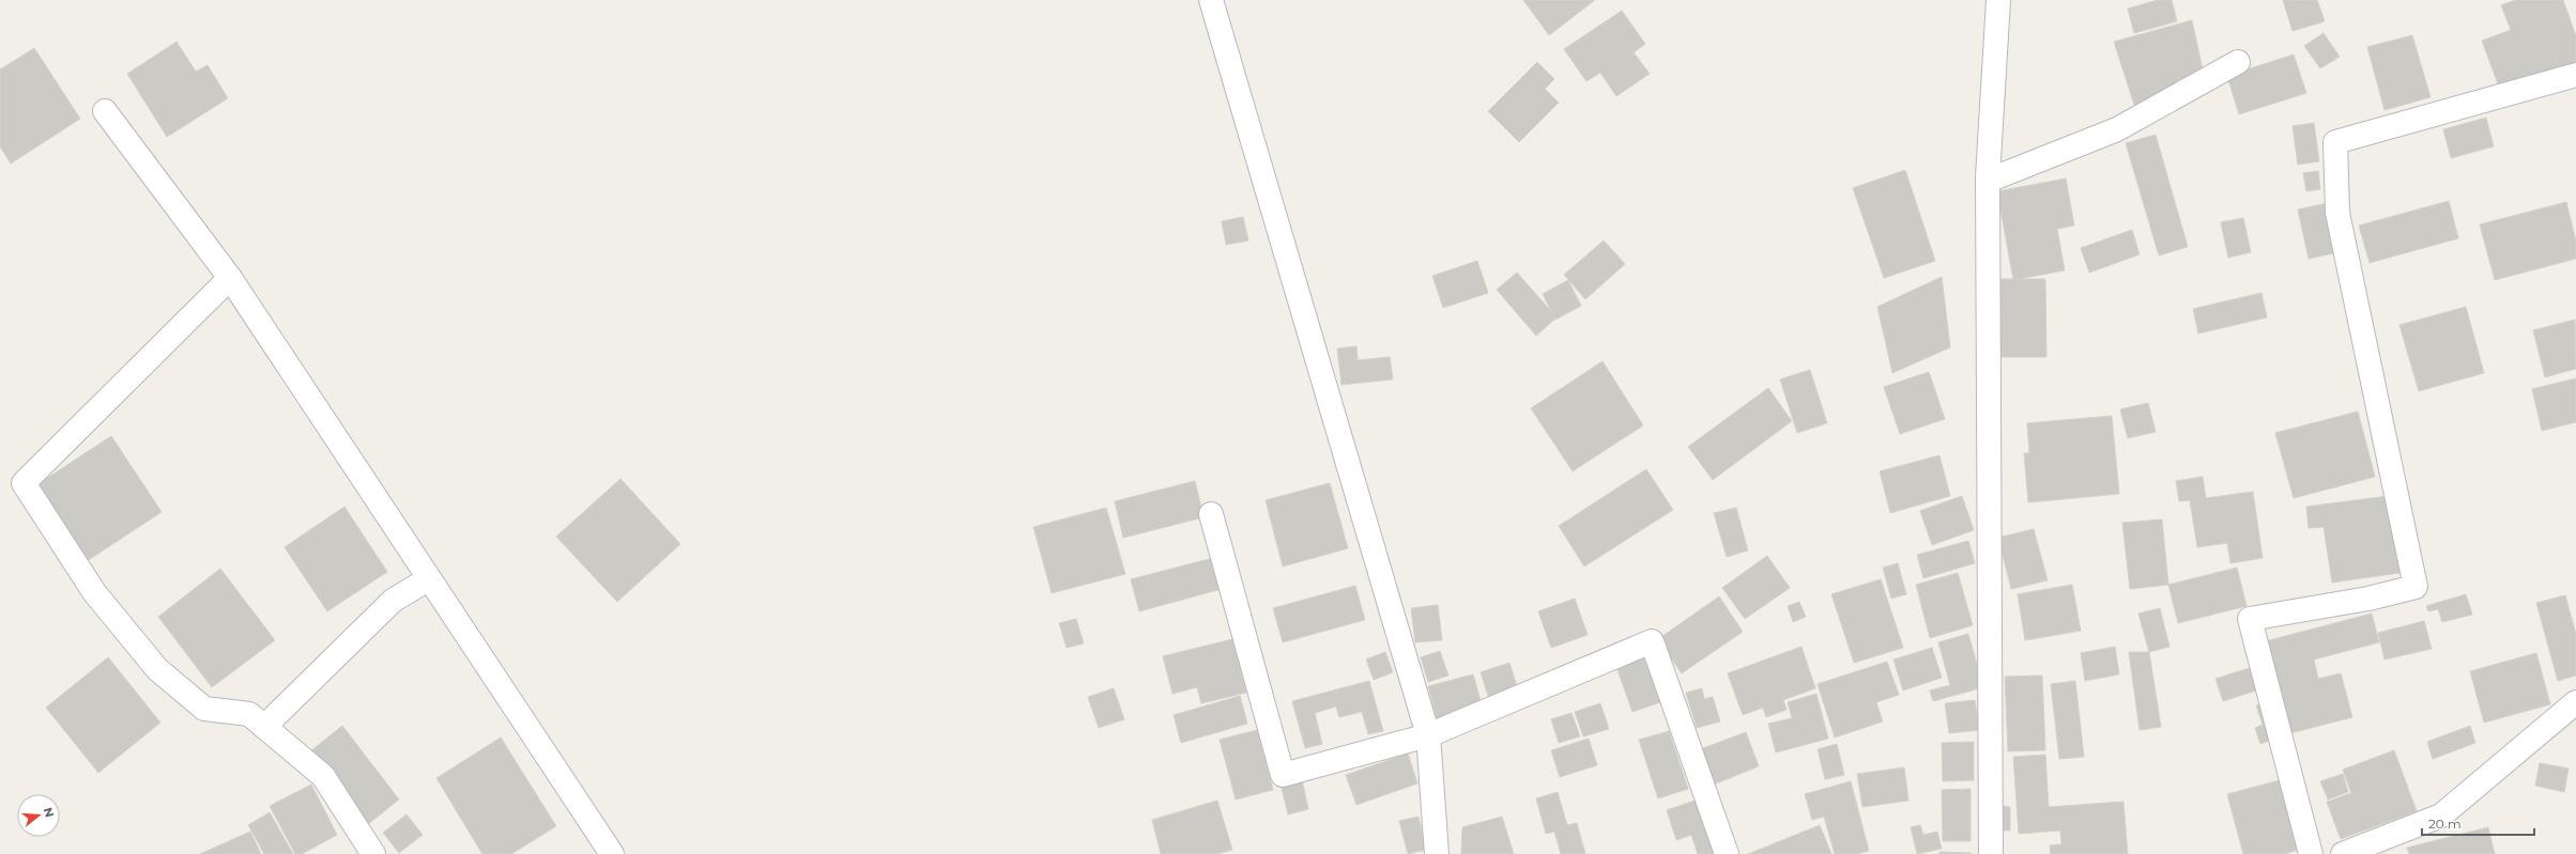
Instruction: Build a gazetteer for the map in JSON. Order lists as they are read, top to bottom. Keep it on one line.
{"scale_bar":"20 m","north":"right"}
